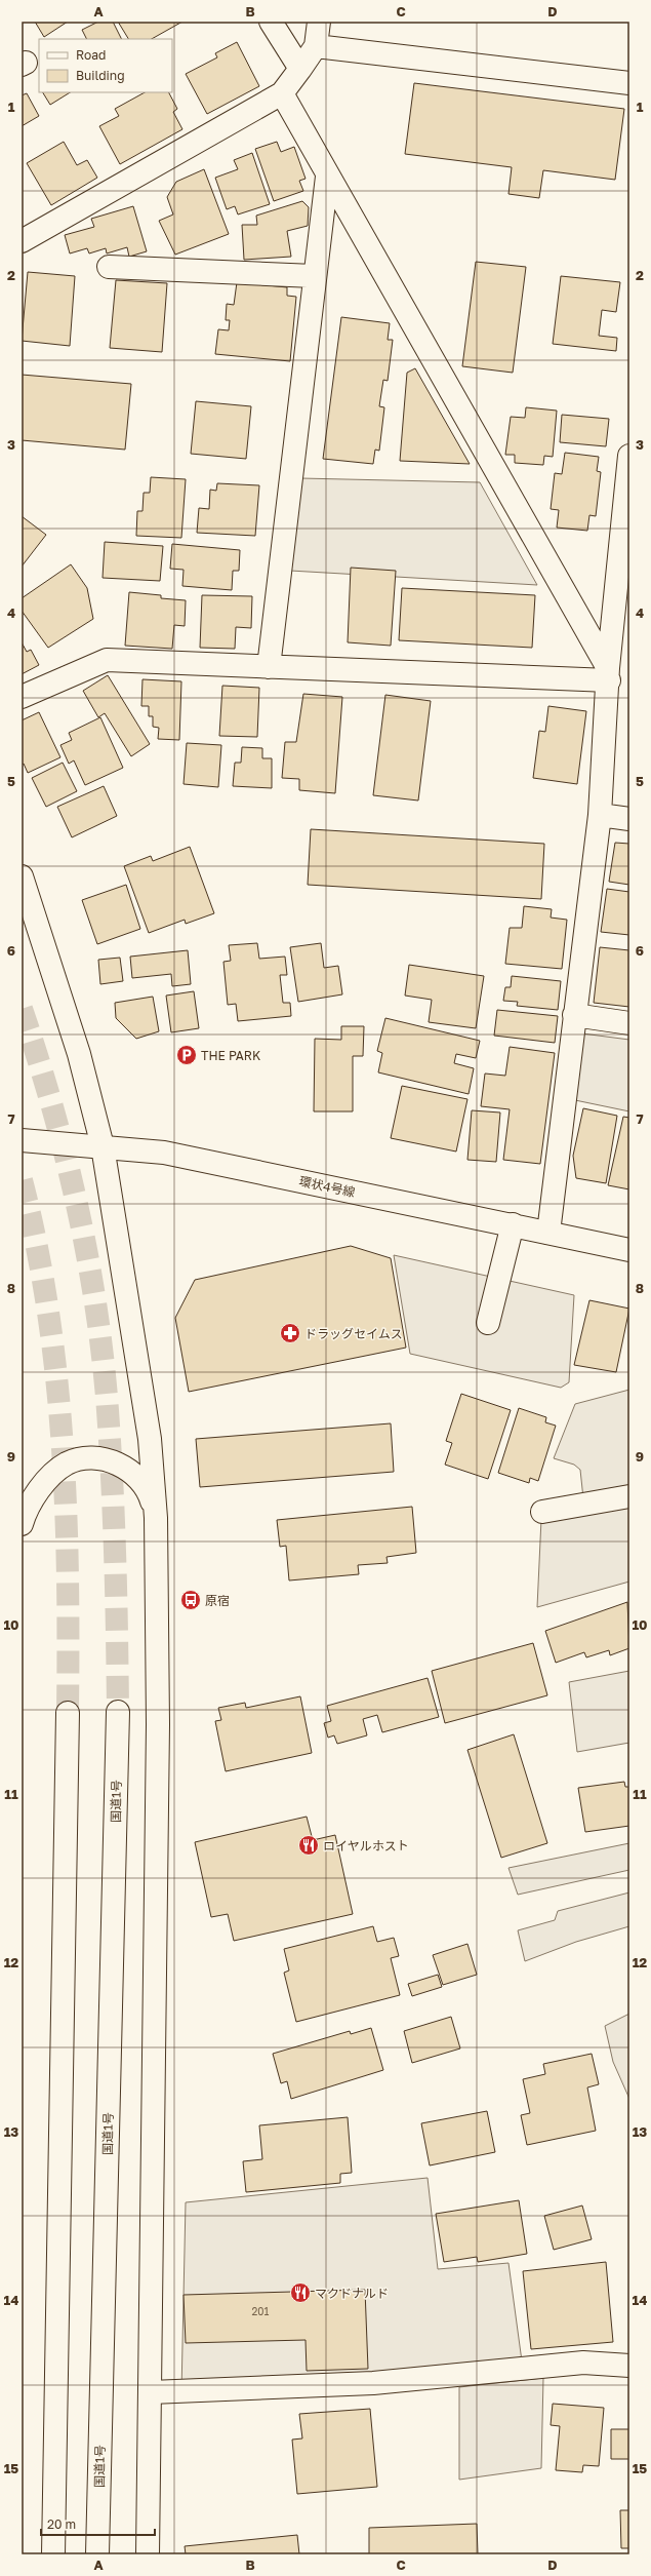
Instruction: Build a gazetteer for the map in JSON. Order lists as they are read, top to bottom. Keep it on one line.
{"streets":{"main road":["環状4号線","国道1号"]},"places":{"parking":["THE PARK"],"pharmacy":["ドラッグセイムス"],"bus stop":["原宿"],"restaurant":["ロイヤルホスト","マクドナルド"]},"house_numbers":["201"],"legend":["Road","Building"],"scale_bar":"20 m","grid":{"columns":["A","B","C","D"],"rows":["1","2","3","4","5","6","7","8","9","10","11","12","13","14","15"]}}
